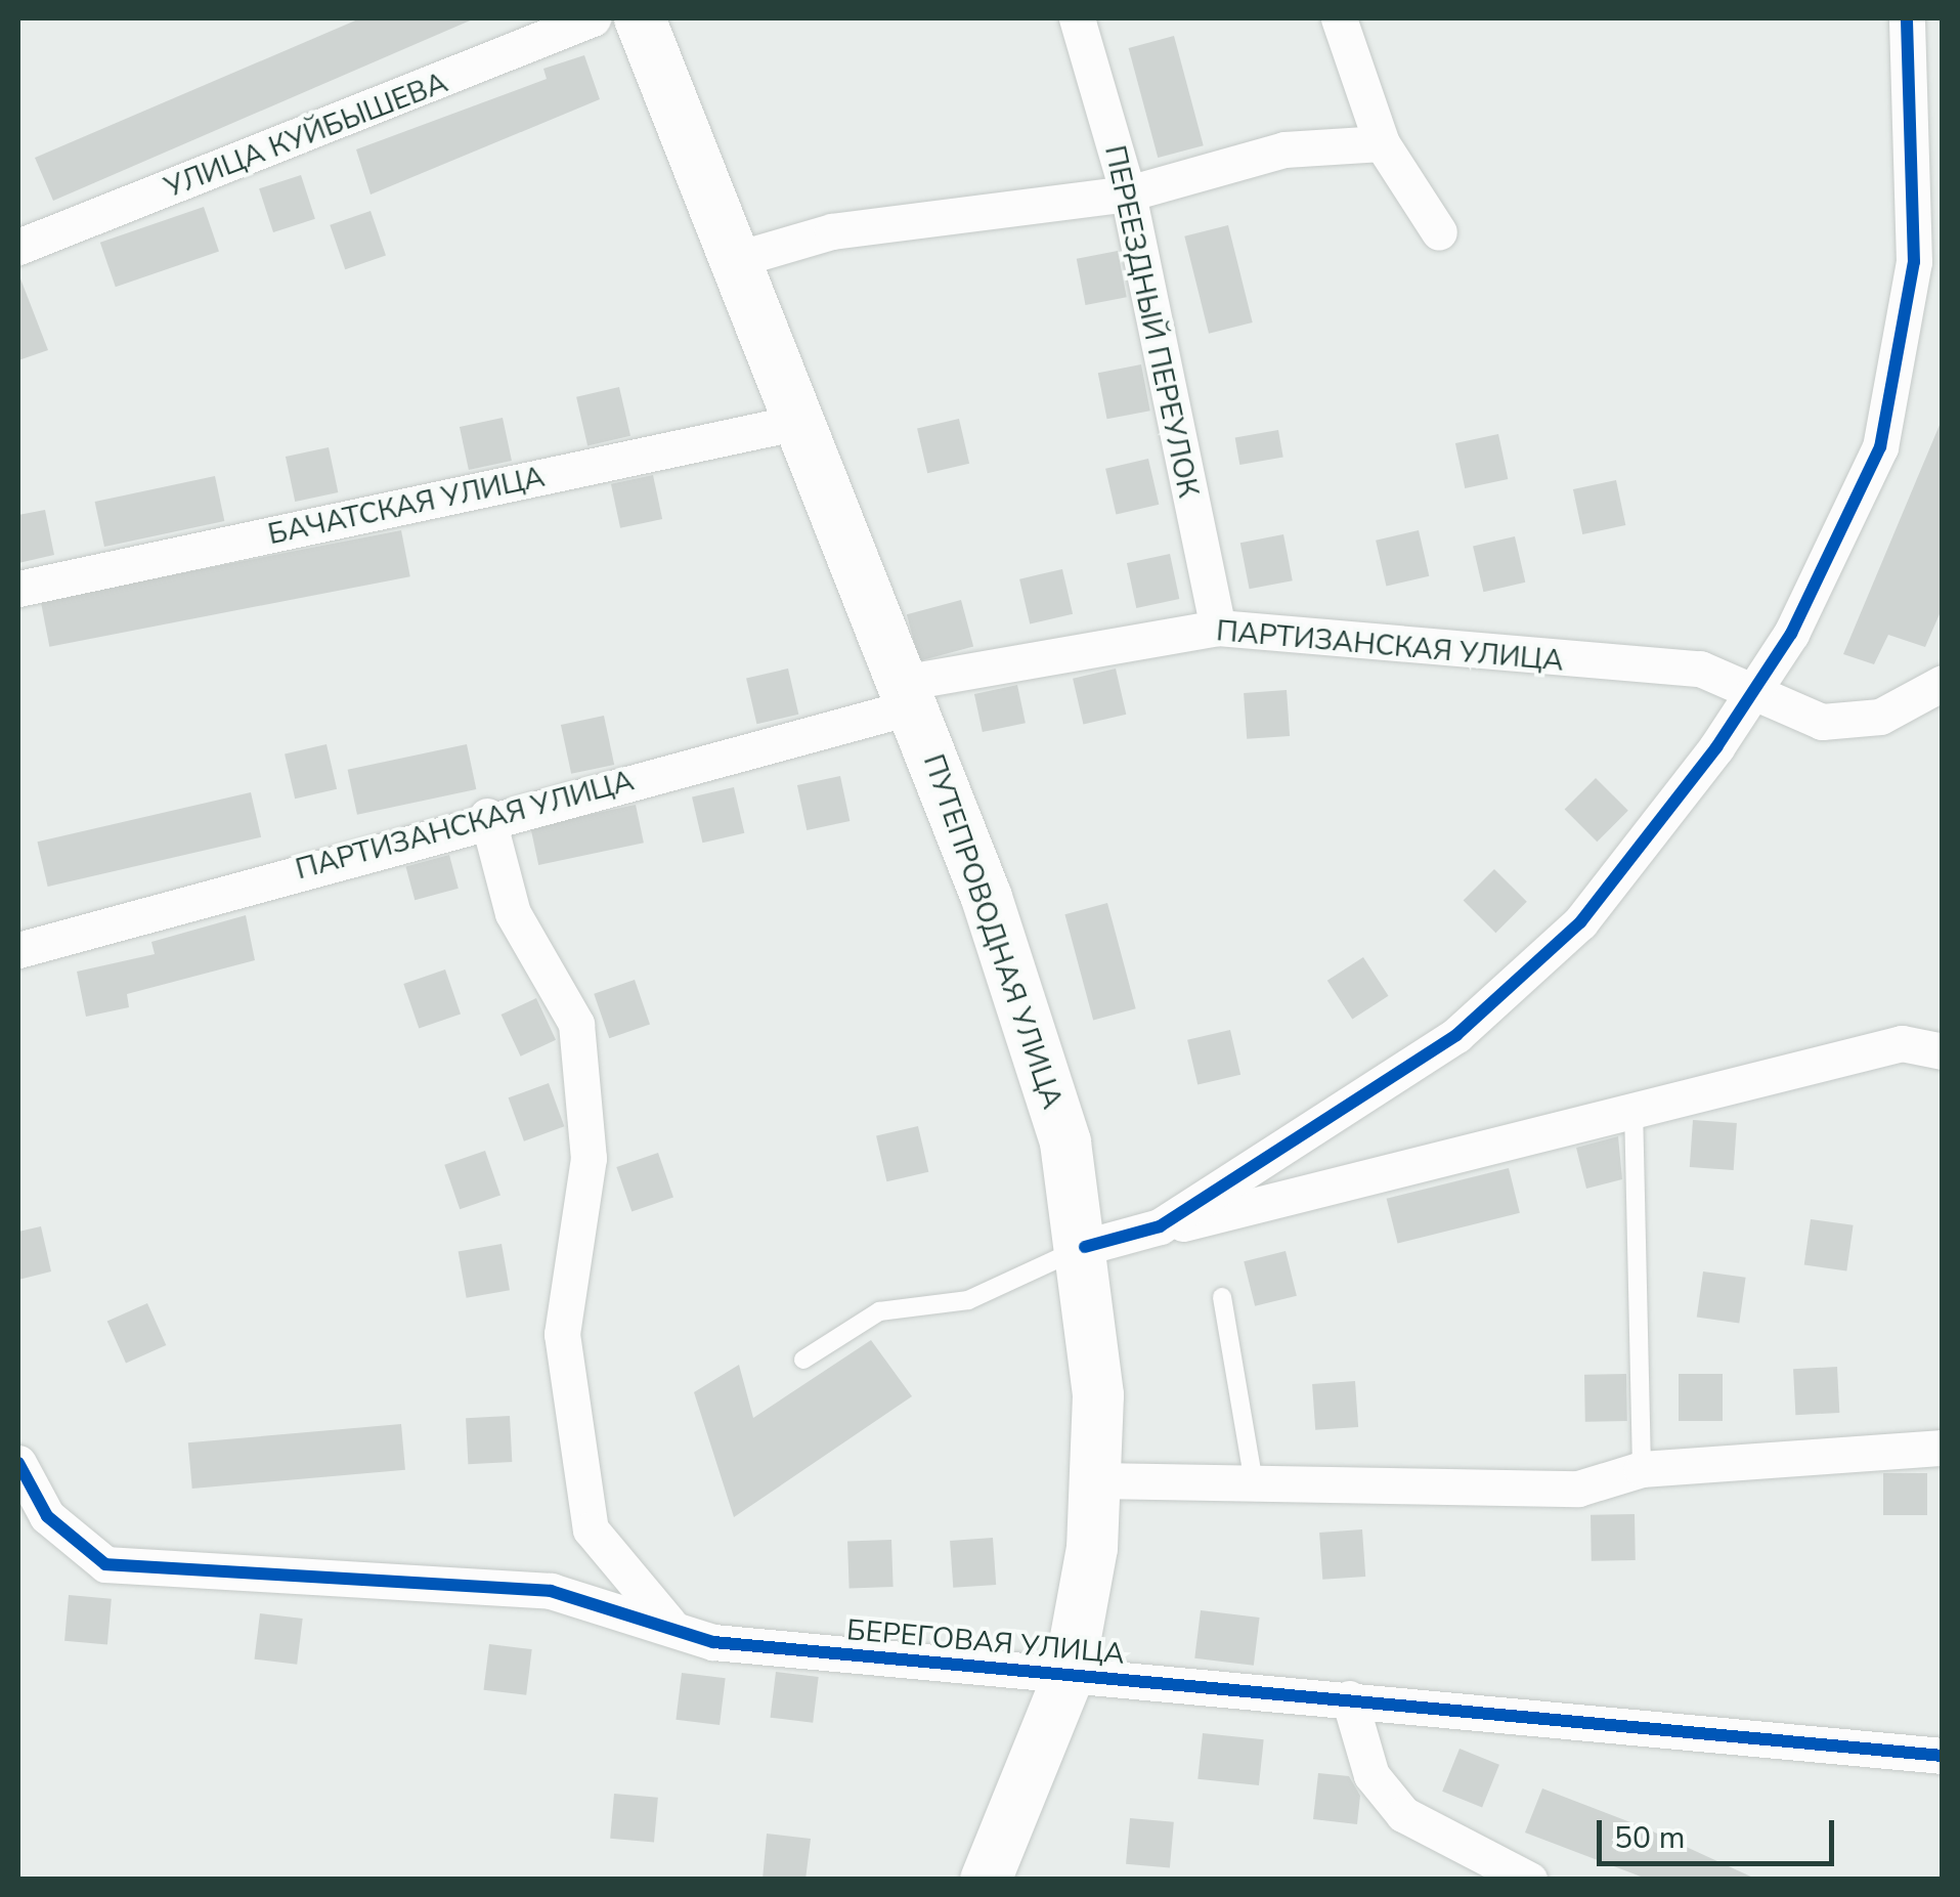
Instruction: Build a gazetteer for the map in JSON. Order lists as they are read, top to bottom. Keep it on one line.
{"streets":{"main road":["ПУТЕПРОВОДНАЯ УЛИЦА"],"street":["УЛИЦА КУЙБЫШЕВА","ПЕРЕЕЗДНЫЙ ПЕРЕУЛОК","БАЧАТСКАЯ УЛИЦА","ПАРТИЗАНСКАЯ УЛИЦА","БЕРЕГОВАЯ УЛИЦА"]},"crossings":[["ПЕРЕЕЗДНЫЙ ПЕРЕУЛОК","ПАРТИЗАНСКАЯ УЛИЦА"],["БАЧАТСКАЯ УЛИЦА","ПУТЕПРОВОДНАЯ УЛИЦА"],["ПАРТИЗАНСКАЯ УЛИЦА","ПУТЕПРОВОДНАЯ УЛИЦА"],["ПУТЕПРОВОДНАЯ УЛИЦА","БЕРЕГОВАЯ УЛИЦА"]],"scale_bar":"50 m"}
